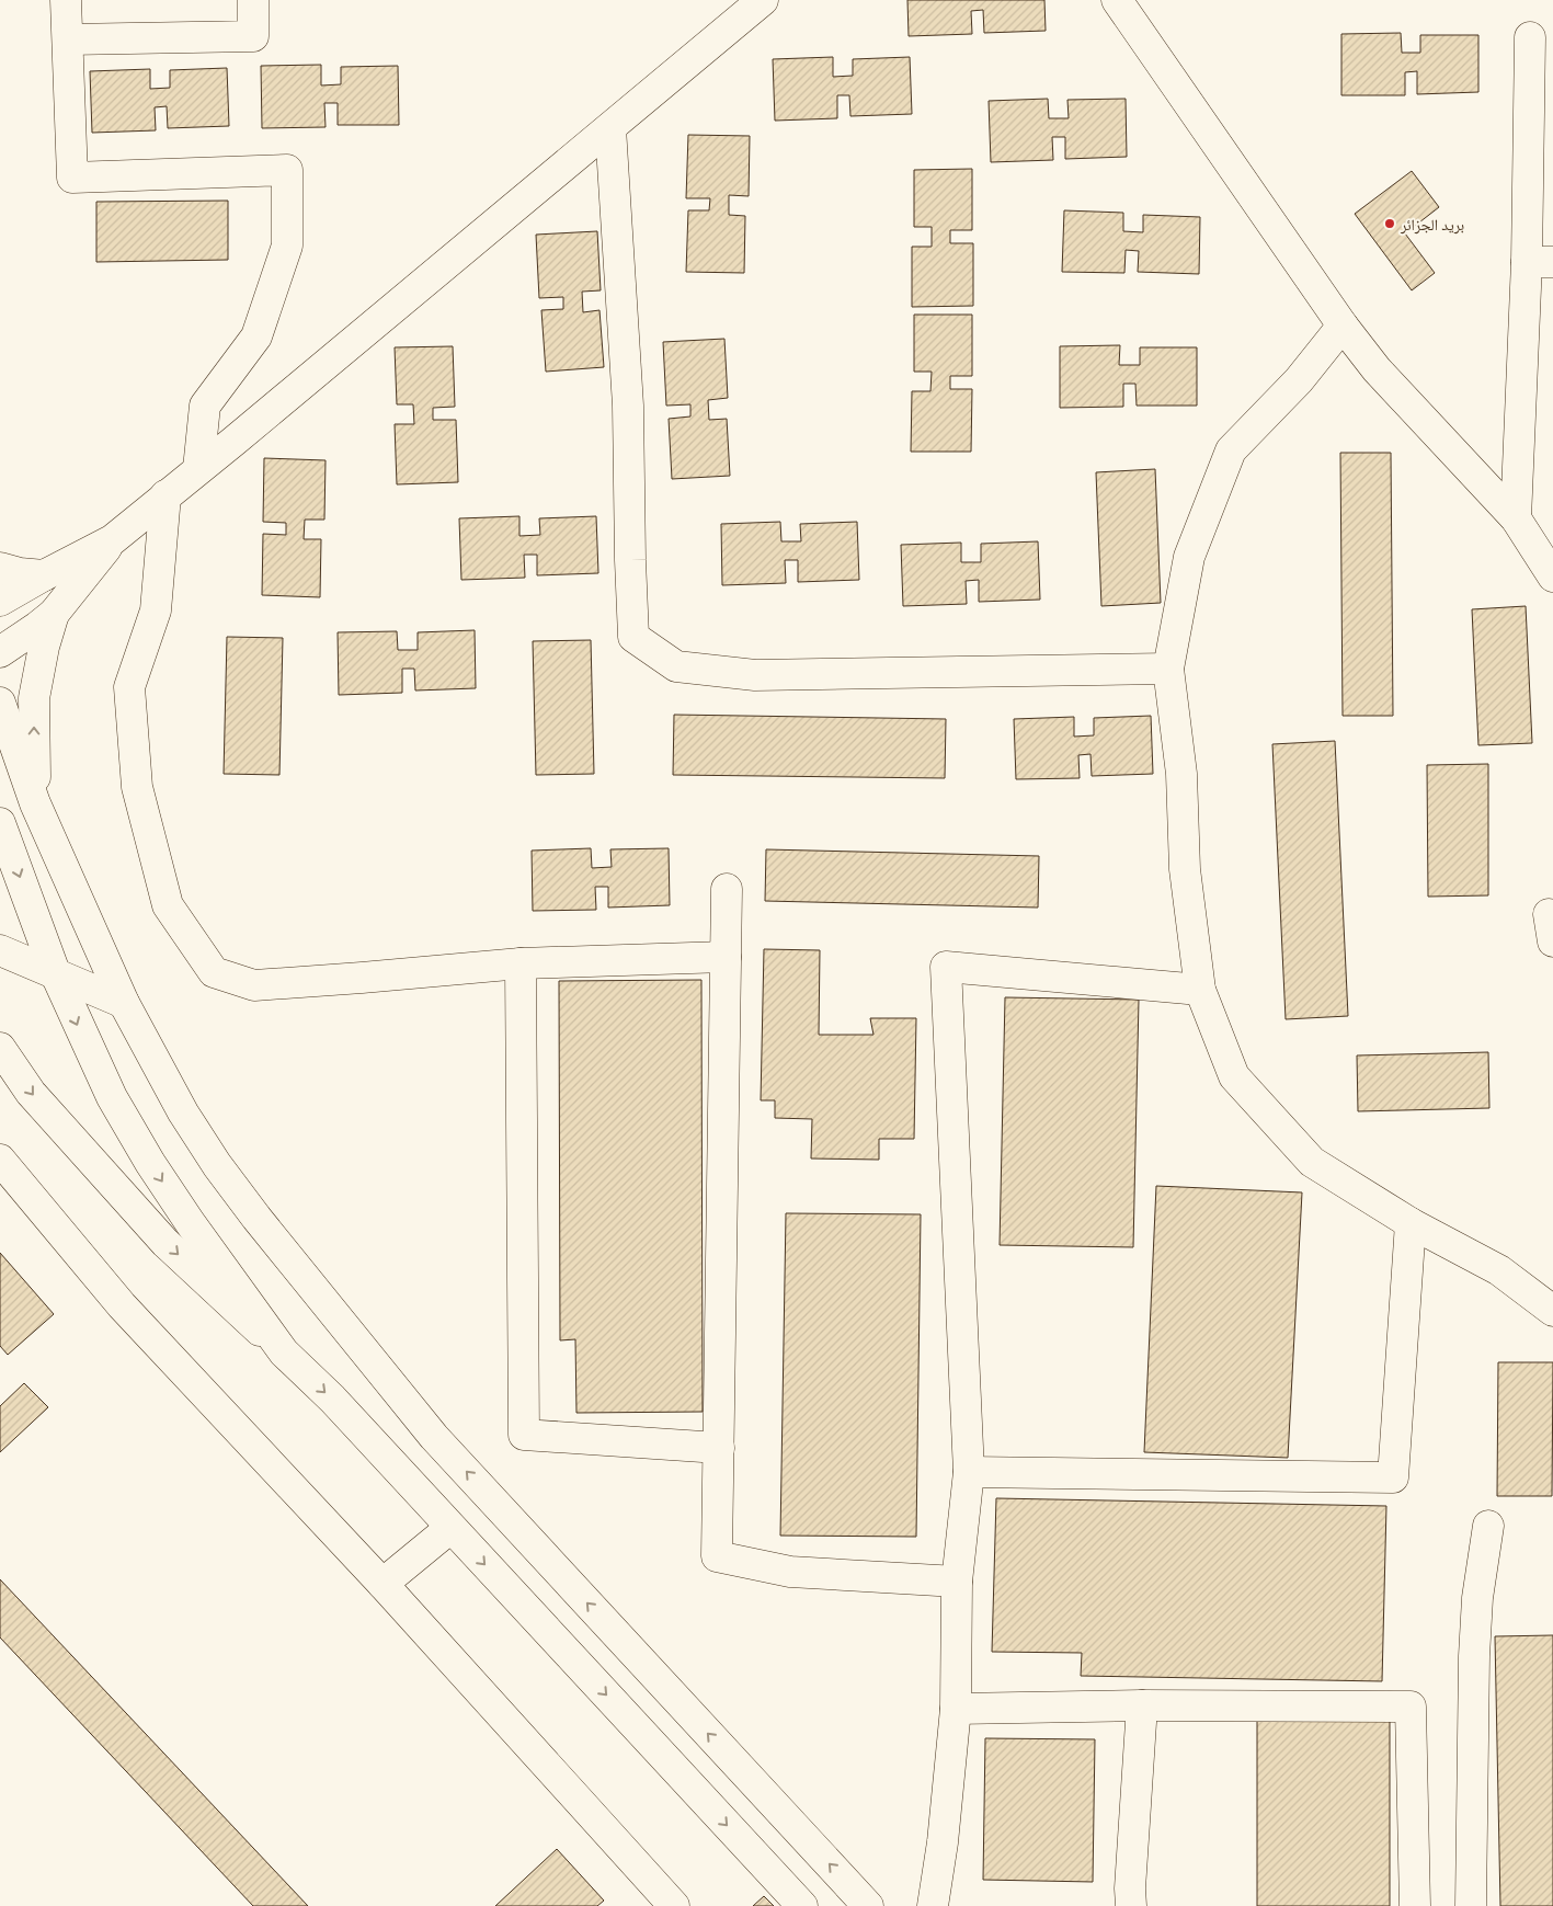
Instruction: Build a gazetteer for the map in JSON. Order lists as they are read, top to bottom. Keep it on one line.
{"places":["بريد الجزائر"]}
